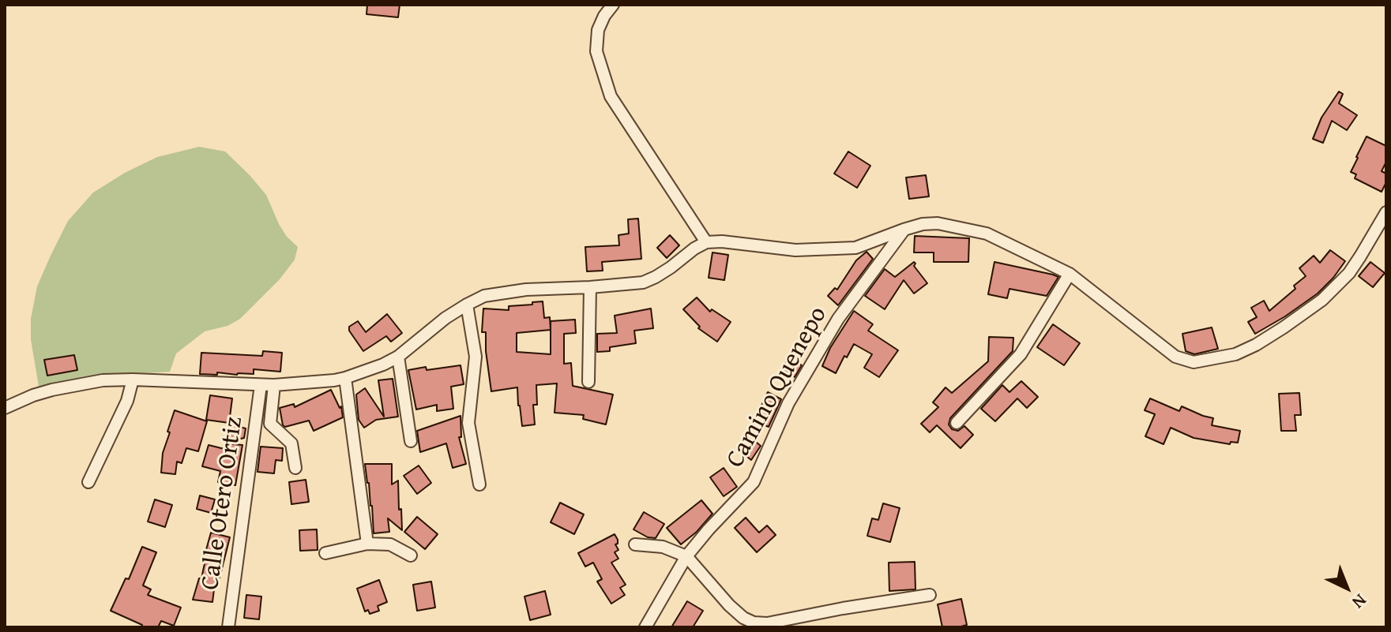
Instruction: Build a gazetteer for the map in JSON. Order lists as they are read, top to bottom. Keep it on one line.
{"streets":{"street":["Camino Quenepo","Calle Otero Ortiz"]},"north":"bottom right"}
